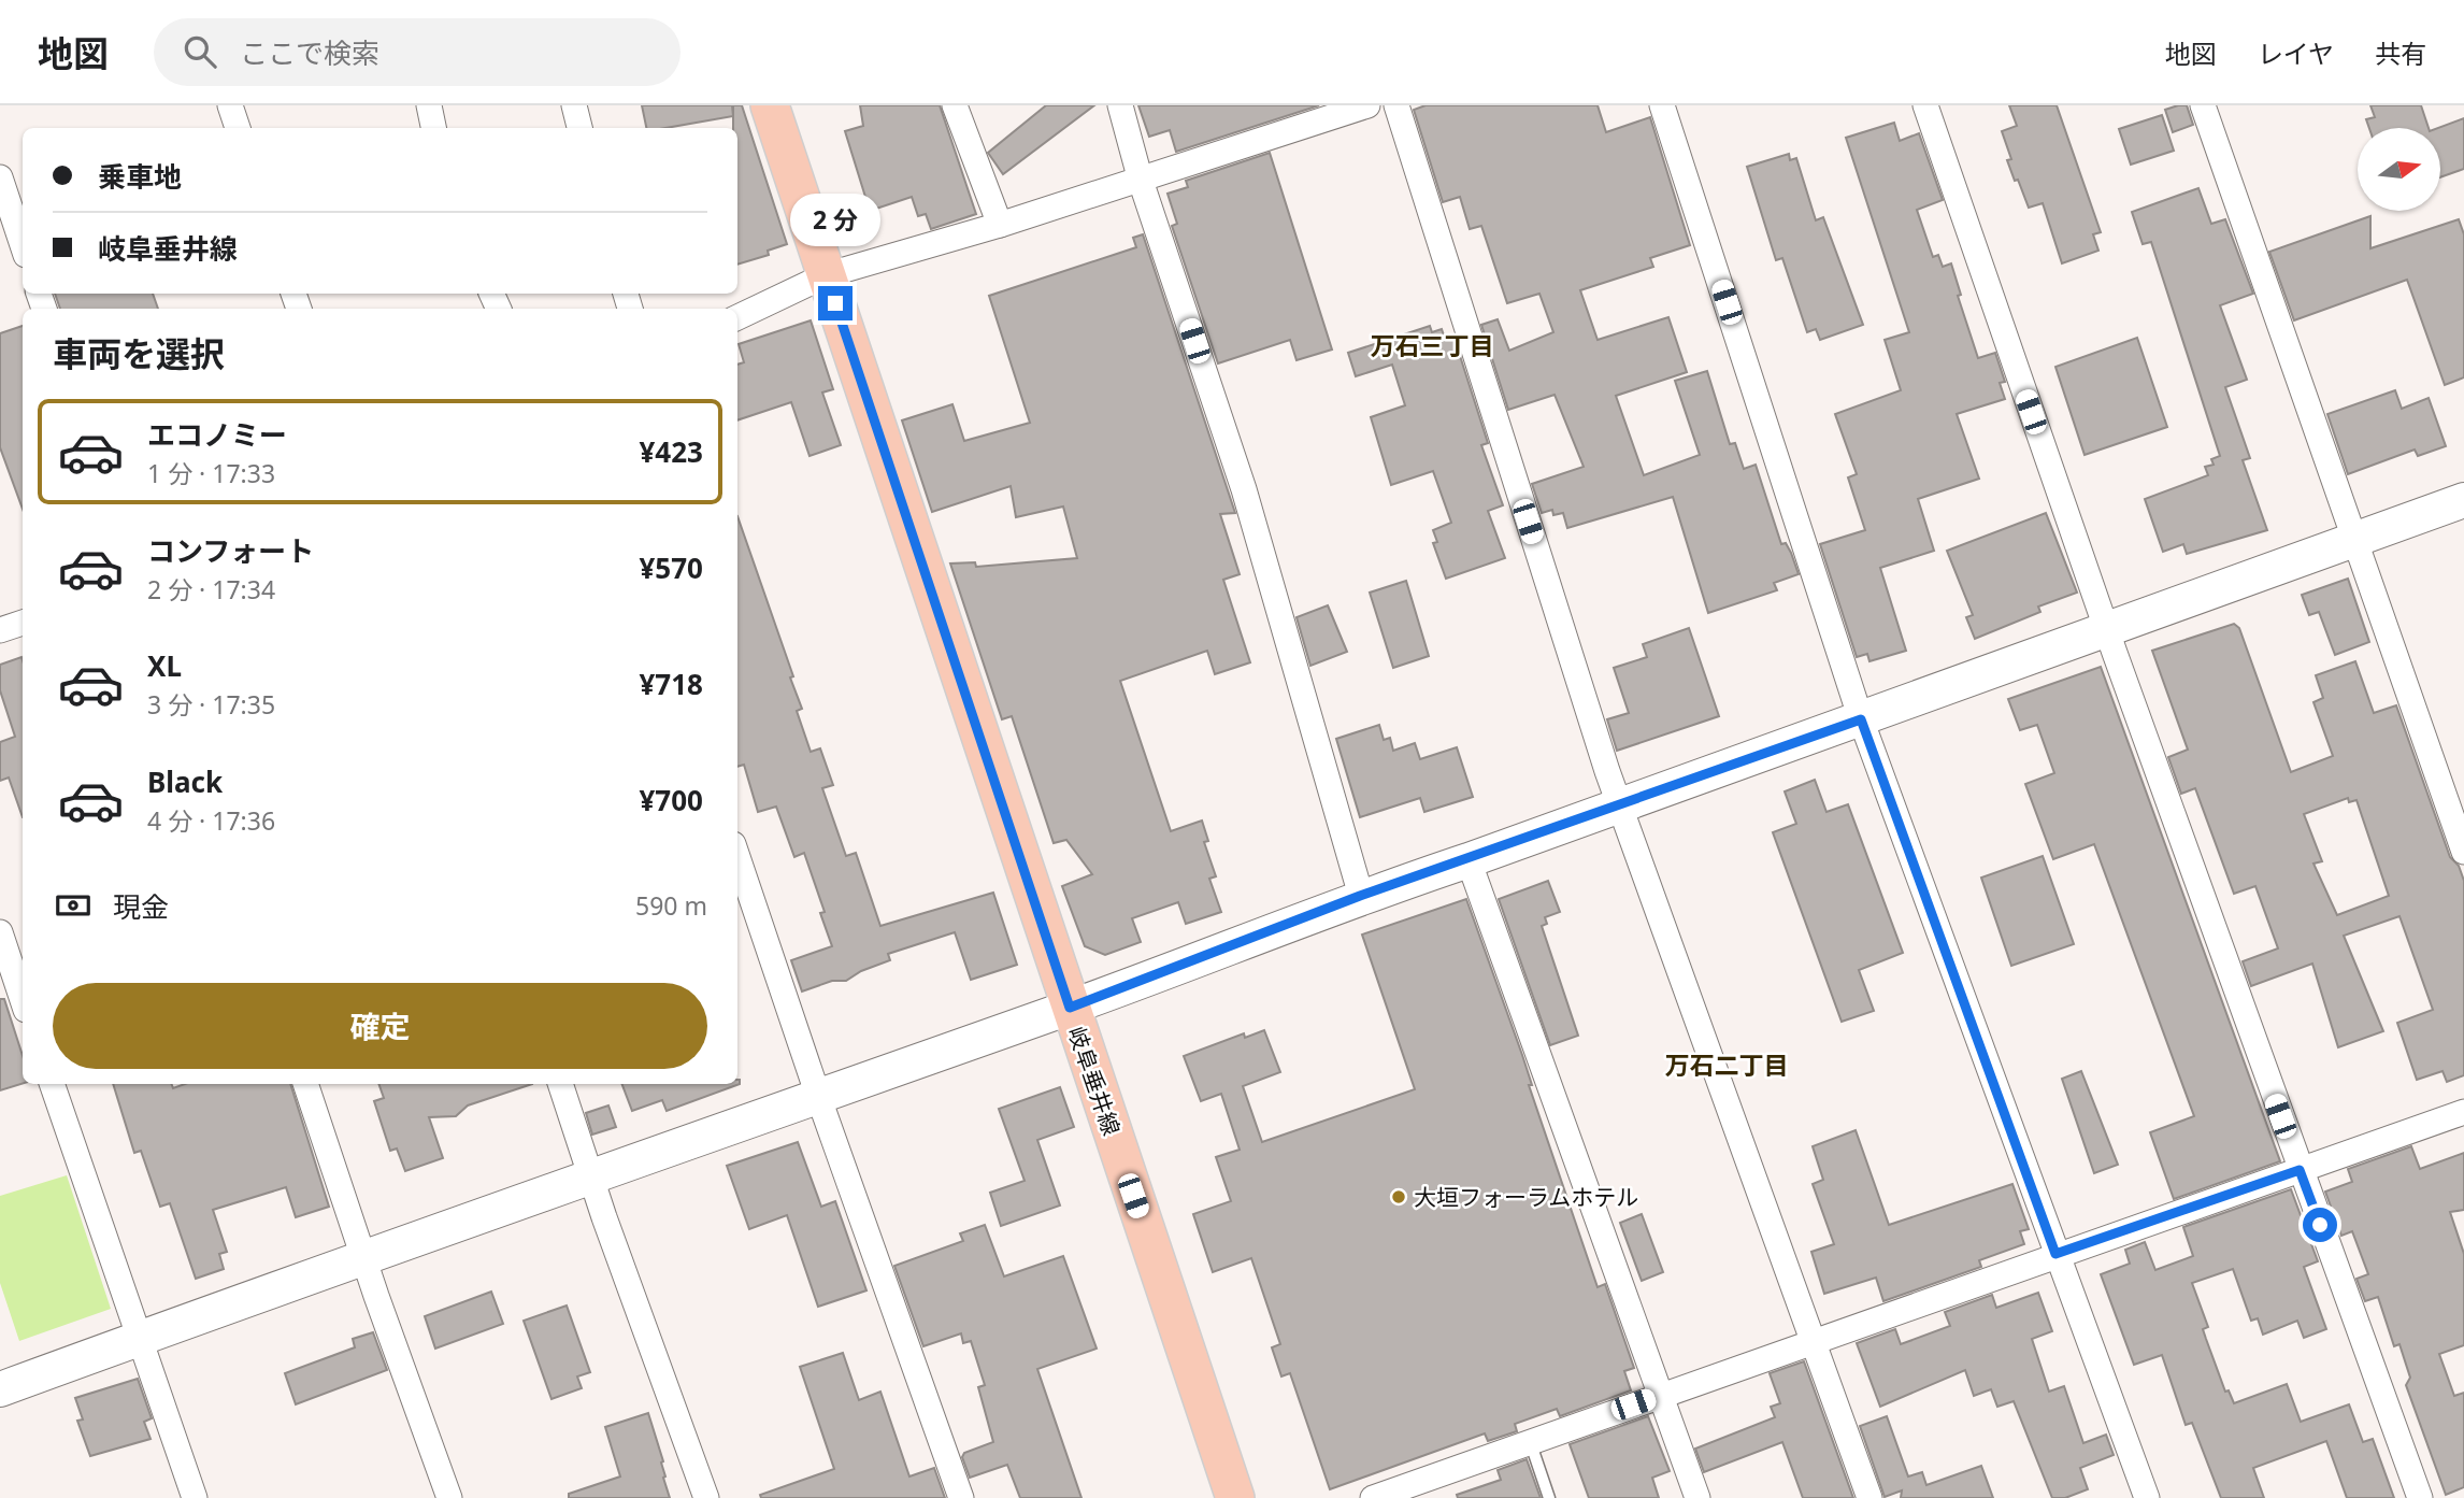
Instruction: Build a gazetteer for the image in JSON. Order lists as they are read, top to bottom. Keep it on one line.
{"streets":{"main road":["岐阜垂井線"]},"districts":["万石三丁目","万石二丁目"],"places":["大垣フォーラムホテル"],"north":"right","page":{"header":"地図","search":"ここで検索","nav":["地図","レイヤ","共有"],"banner":["乗車地","岐阜垂井線"],"bubble":"2 分","heading":"車両を選択","list":[{"name":"エコノミー","note":"1 分 · 17:33","value":"¥423"},{"name":"コンフォート","note":"2 分 · 17:34","value":"¥570"},{"name":"XL","note":"3 分 · 17:35","value":"¥718"},{"name":"Black","note":"4 分 · 17:36","value":"¥700"}],"pay":["現金","590 m"],"buttons":"確定"}}
